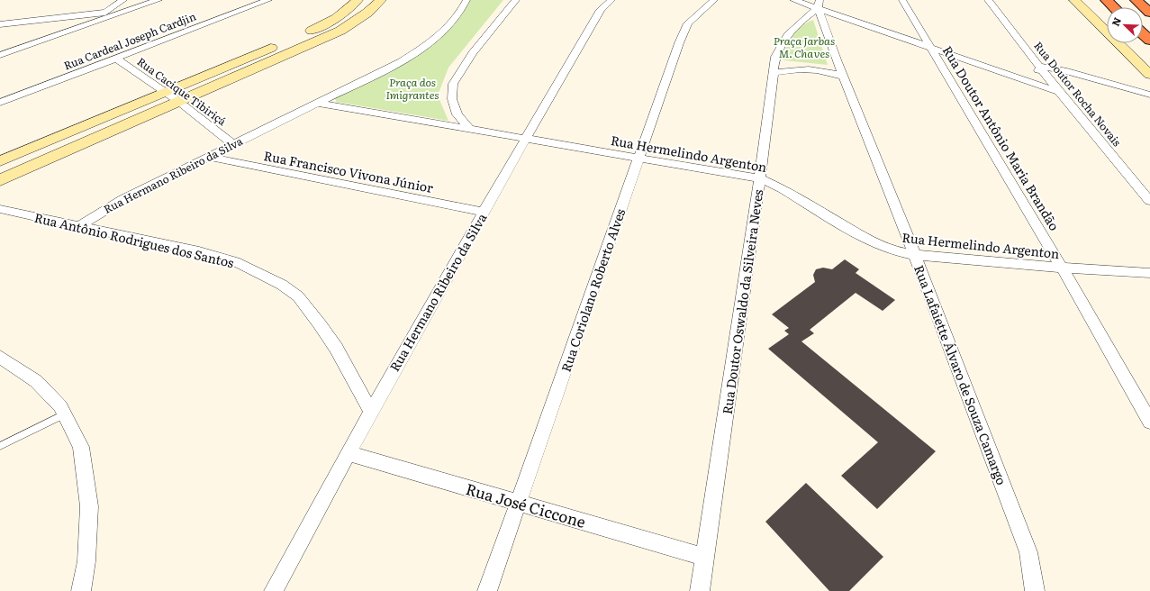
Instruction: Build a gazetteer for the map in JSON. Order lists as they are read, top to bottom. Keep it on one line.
{"streets":{"street":["Rua Cardeal Joseph Cardjin","Rua Cacique Tibiriçá","Rua Doutor Rocha Novais","Rua Doutor Antônio Maria Brandão","Rua Hermelindo Argenton","Rua Francisco Vivona Júnior","Rua Hermano Ribeiro da Silva","Rua Antônio Rodrigues dos Santos","Rua Coriolano Roberto Alves","Rua Doutor Oswaldo da Silveira Neves","Rua Lafaiette Álvaro de Souza Camargo","Rua José Ciccone"]},"crossings":[["Rua Cardeal Joseph Cardjin","Rua Cacique Tibiriçá"],["Rua Cacique Tibiriçá","Rua Hermano Ribeiro da Silva"],["Rua Doutor Antônio Maria Brandão","Rua Hermelindo Argenton"],["Rua Hermelindo Argenton","Rua Hermano Ribeiro da Silva"],["Rua Hermelindo Argenton","Rua Coriolano Roberto Alves"],["Rua Hermelindo Argenton","Rua Doutor Oswaldo da Silveira Neves"],["Rua Hermelindo Argenton","Rua Lafaiette Álvaro de Souza Camargo"],["Rua Francisco Vivona Júnior","Rua Hermano Ribeiro da Silva"],["Rua Hermano Ribeiro da Silva","Rua Antônio Rodrigues dos Santos"],["Rua Hermano Ribeiro da Silva","Rua José Ciccone"],["Rua Coriolano Roberto Alves","Rua José Ciccone"],["Rua Doutor Oswaldo da Silveira Neves","Rua Lafaiette Álvaro de Souza Camargo"],["Rua Doutor Oswaldo da Silveira Neves","Rua José Ciccone"]],"parks":["Praça Jarbas M. Chaves","Praça dos Imigrantes"],"north":"top left"}
